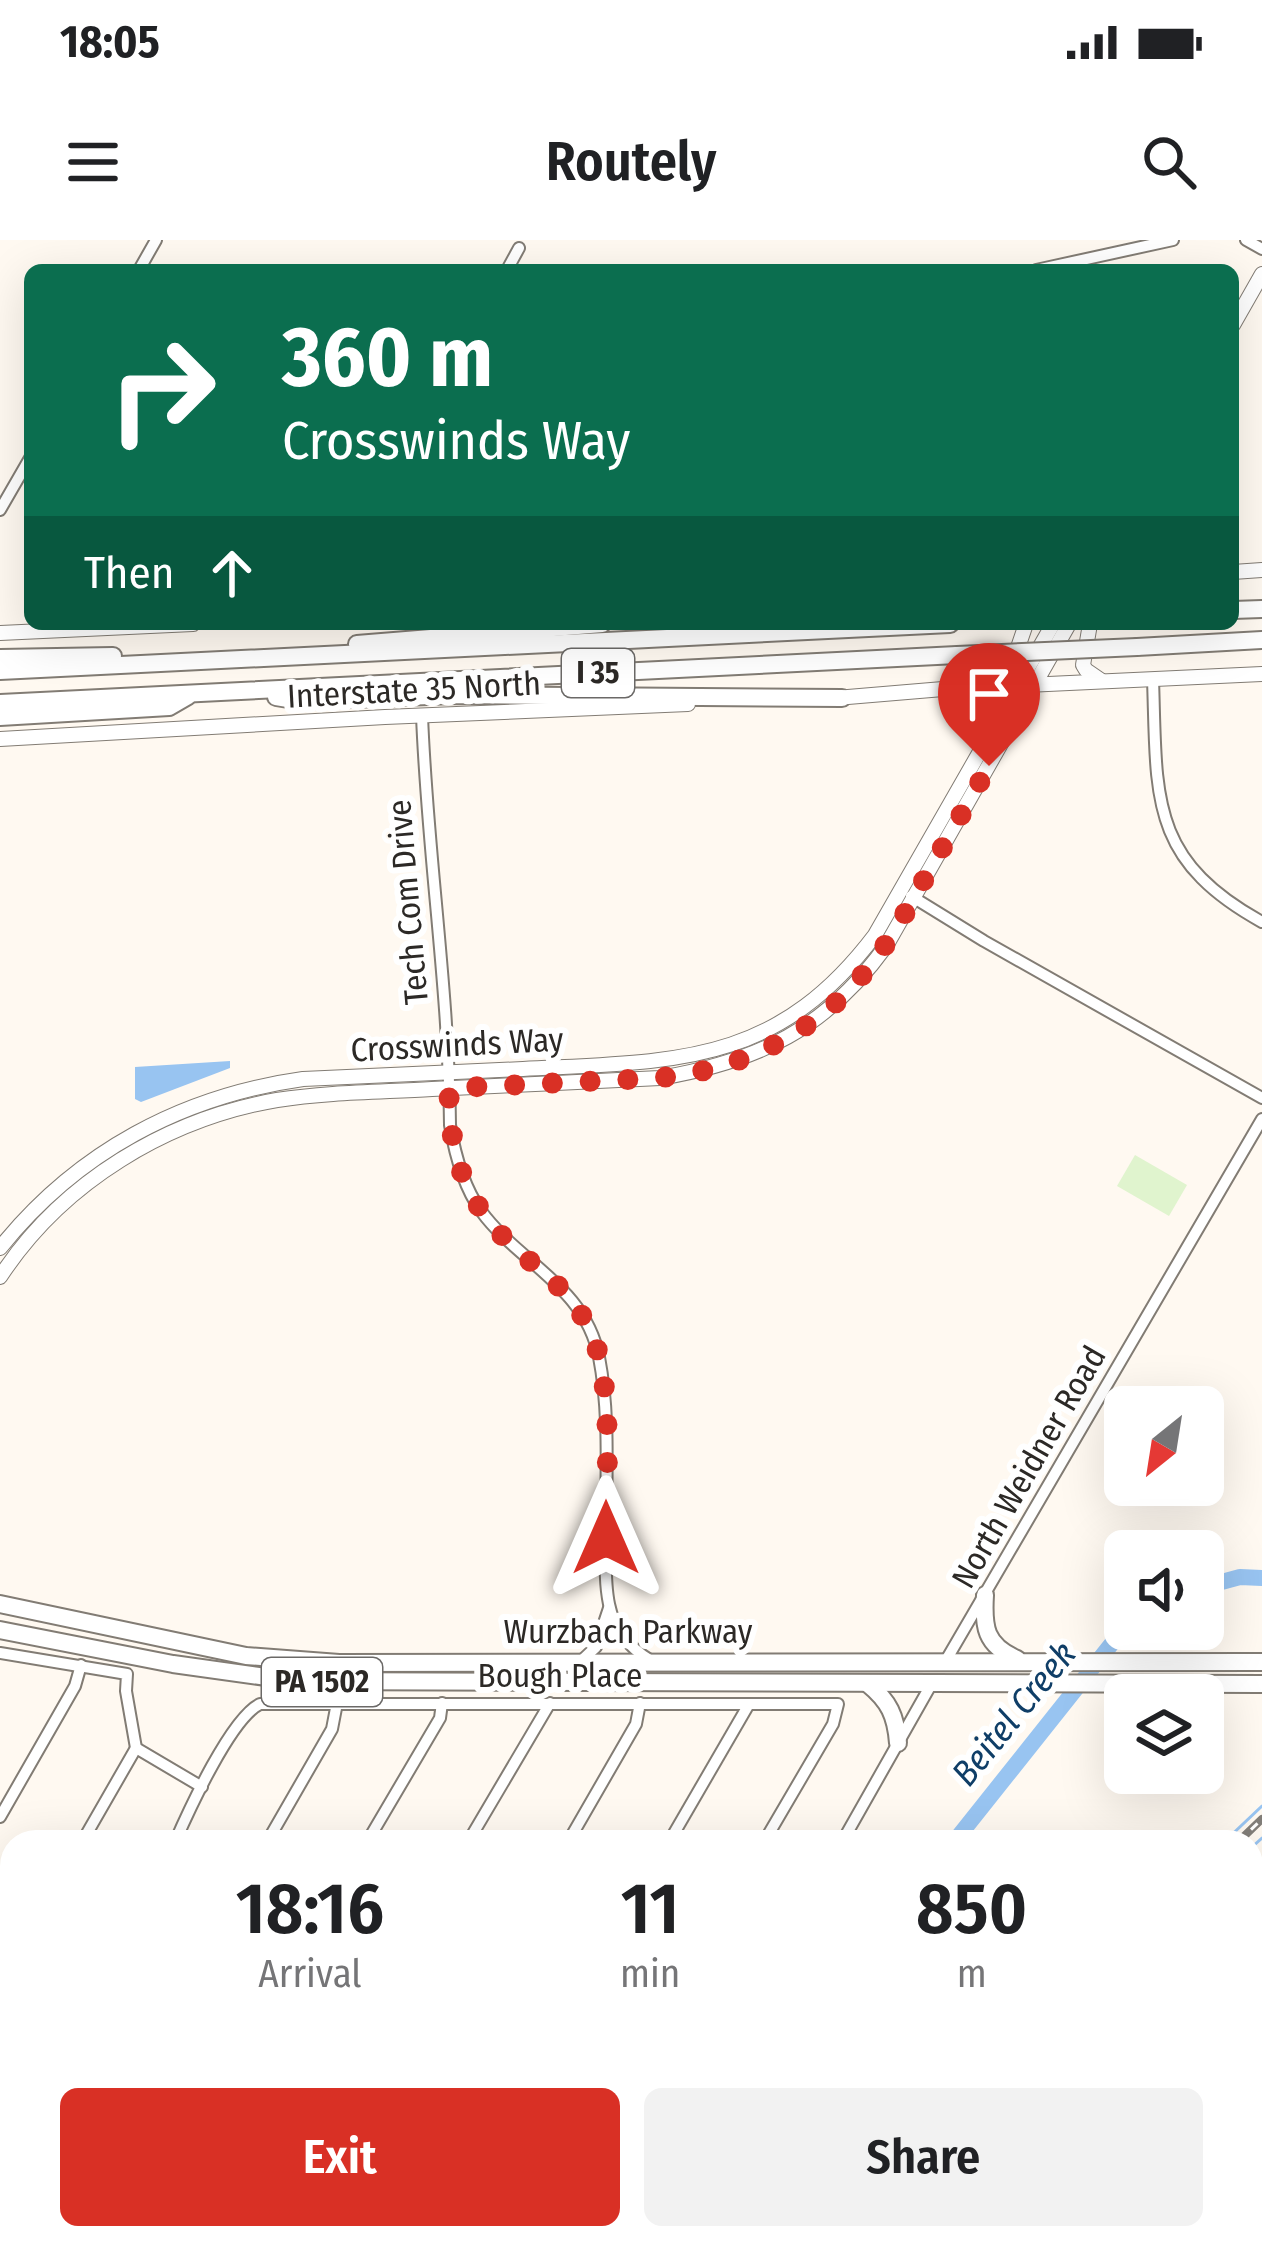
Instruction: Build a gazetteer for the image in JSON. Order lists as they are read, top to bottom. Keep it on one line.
{"streets":{"highway":["I 35","Wurzbach Parkway","PA 1502"],"main road":["Interstate 35 North","Crosswinds Way"],"street":["Tech Com Drive","North Weidner Road","Bough Place"]},"crossings":[["Interstate 35 North","Tech Com Drive"],["Tech Com Drive","Crosswinds Way"],["North Weidner Road","Wurzbach Parkway"]],"water":["Beitel Creek"],"north":"bottom left","page":{"status":"18:05","header":"Routely","turn":["360 m","Crosswinds Way"],"then":"Then","eta":["18:16","Arrival","11","min","850","m"],"buttons":["Exit","Share"]}}
